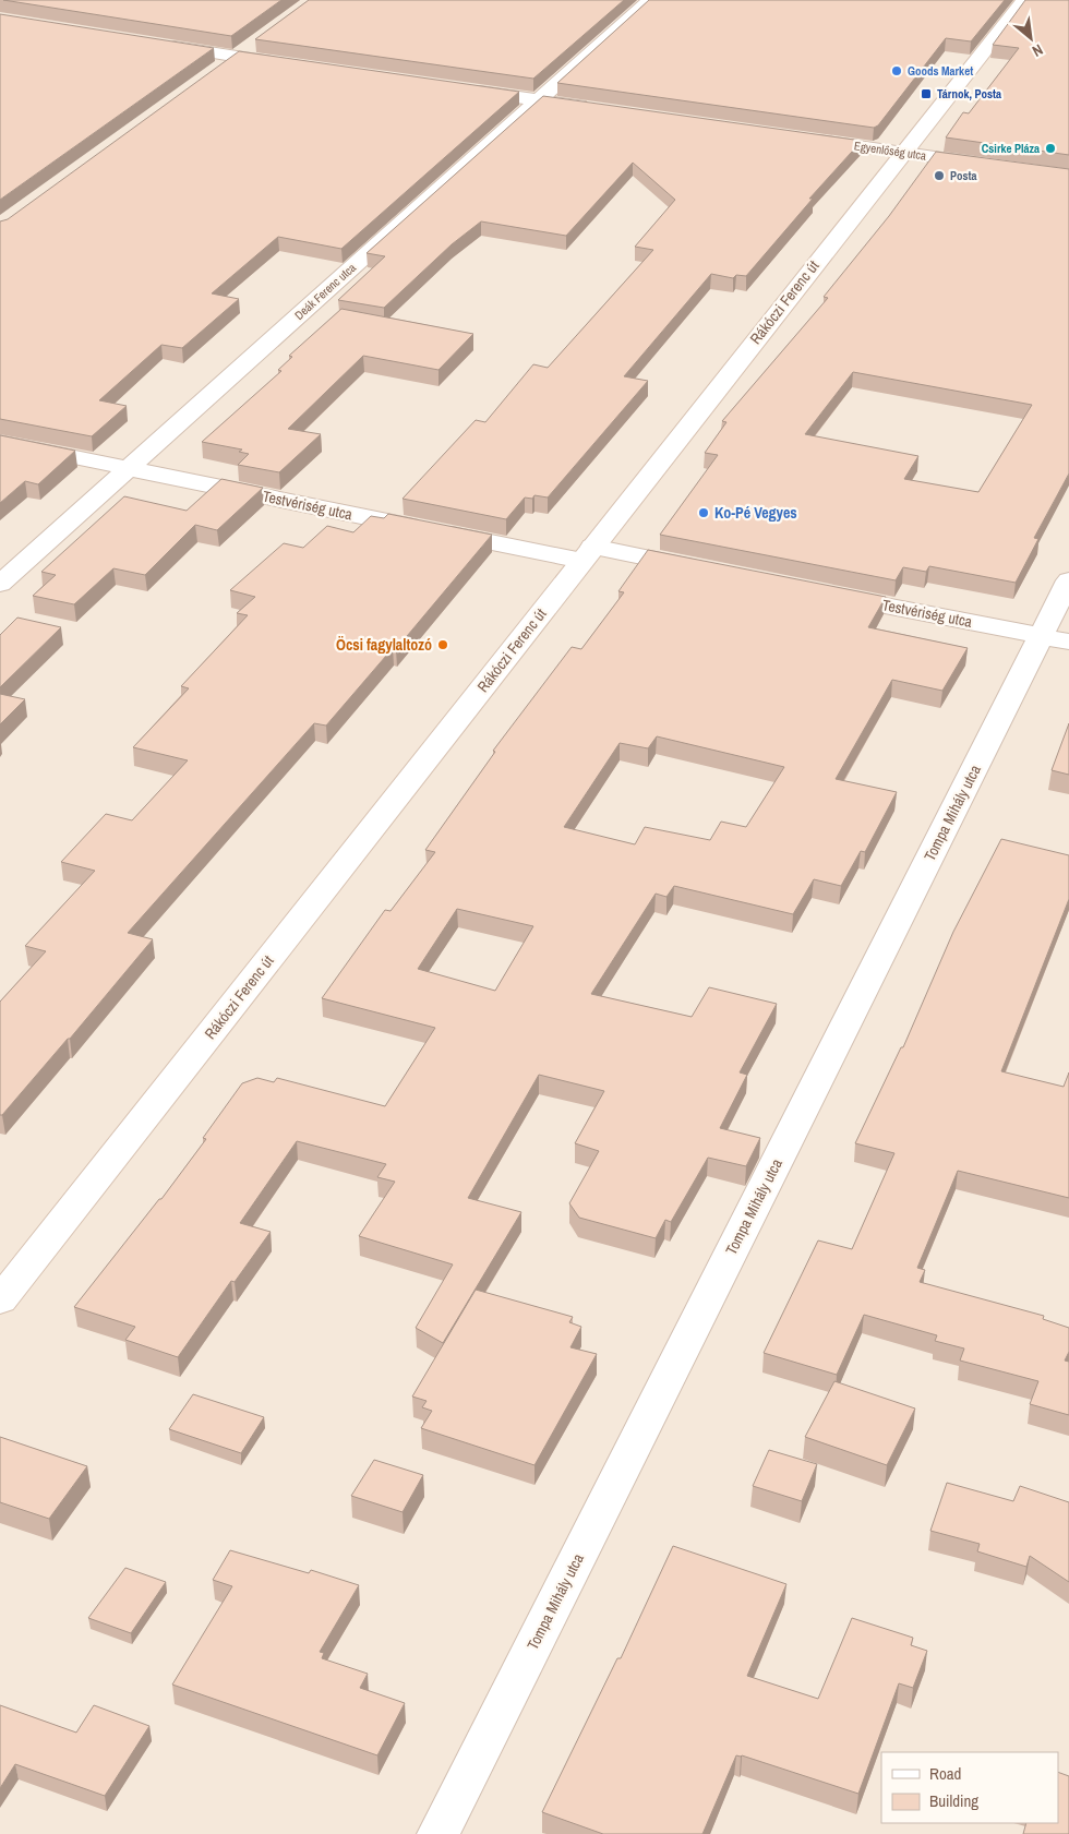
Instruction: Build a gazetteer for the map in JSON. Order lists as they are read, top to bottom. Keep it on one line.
{"streets":{"street":["Egyenlőség utca","Deák Ferenc utca","Rákóczi Ferenc út","Testvériség utca","Tompa Mihály utca"]},"crossings":[["Egyenlőség utca","Rákóczi Ferenc út"],["Deák Ferenc utca","Testvériség utca"],["Rákóczi Ferenc út","Testvériség utca"],["Testvériség utca","Tompa Mihály utca"]],"places":{"other":["Goods Market","Csirke Pláza","Posta","Ko-Pé Vegyes","Öcsi fagylaltozó"],"transit":["Tárnok, Posta"]},"legend":["Road","Building"],"north":"bottom right"}
